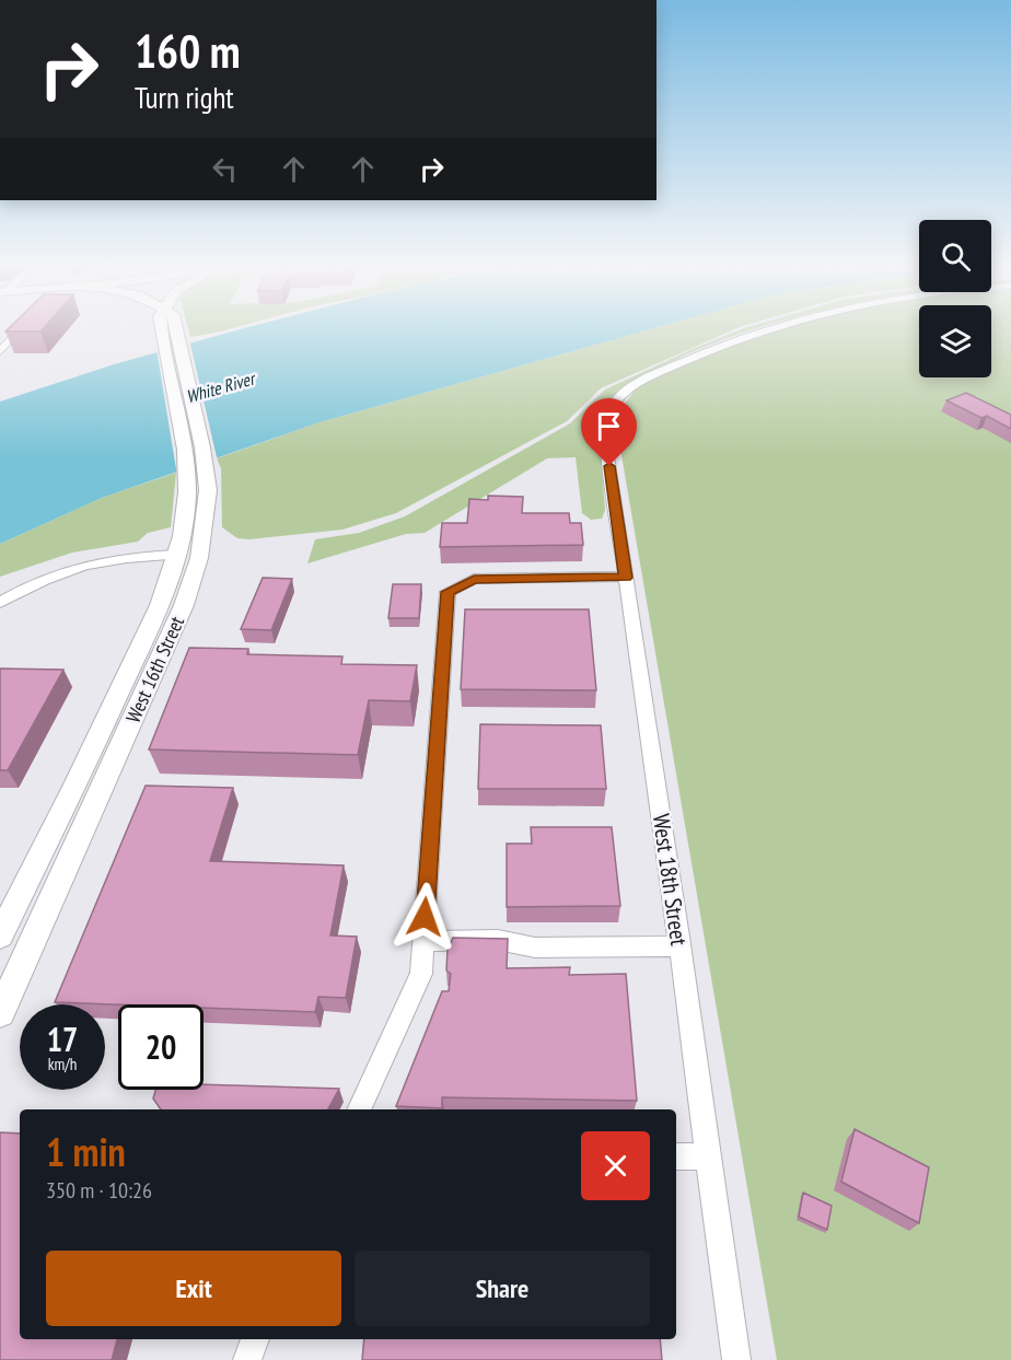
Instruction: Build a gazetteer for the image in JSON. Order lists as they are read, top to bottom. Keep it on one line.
{"streets":{"main road":["West 16th Street"],"street":["West 18th Street"]},"water":["White River"],"page":{"turn":["160 m","Turn right"],"speed":"17 km/h","limit":"20","heading":["1 min","350 m · 10:26"],"buttons":["Exit","Share"]}}
